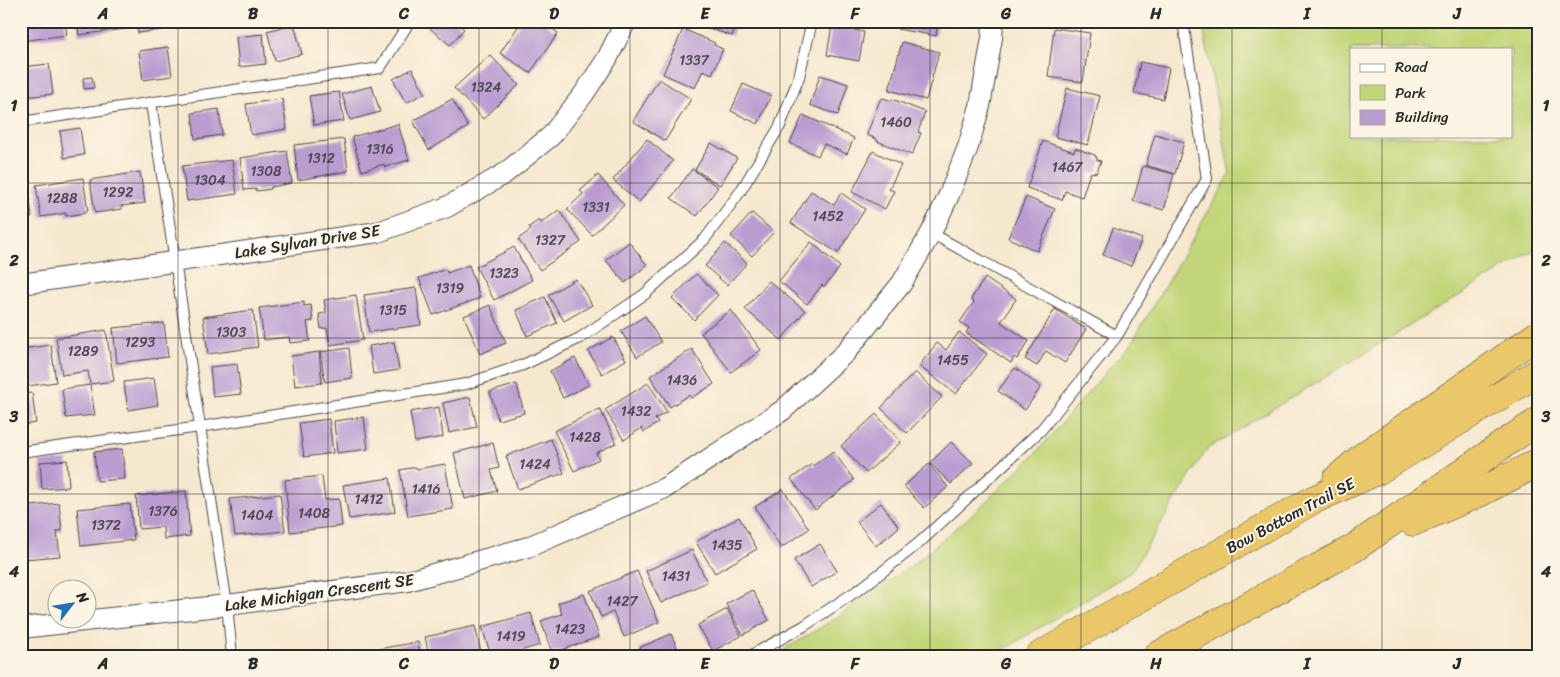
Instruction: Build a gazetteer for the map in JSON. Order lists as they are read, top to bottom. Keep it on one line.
{"streets":{"highway":["Bow Bottom Trail SE"],"street":["Lake Sylvan Drive SE","Lake Michigan Crescent SE"]},"house_numbers":["1337","1324","1460","1316","1312","1467","1308","1304","1292","1288","1331","1452","1327","1323","1319","1315","1303","1293","1289","1455","1436","1432","1428","1424","1416","1412","1376","1408","1404","1372","1435","1431","1427","1423","1419"],"legend":["Road","Park","Building"],"north":"top right","grid":{"columns":["A","B","C","D","E","F","G","H","I","J"],"rows":["1","2","3","4"]}}
